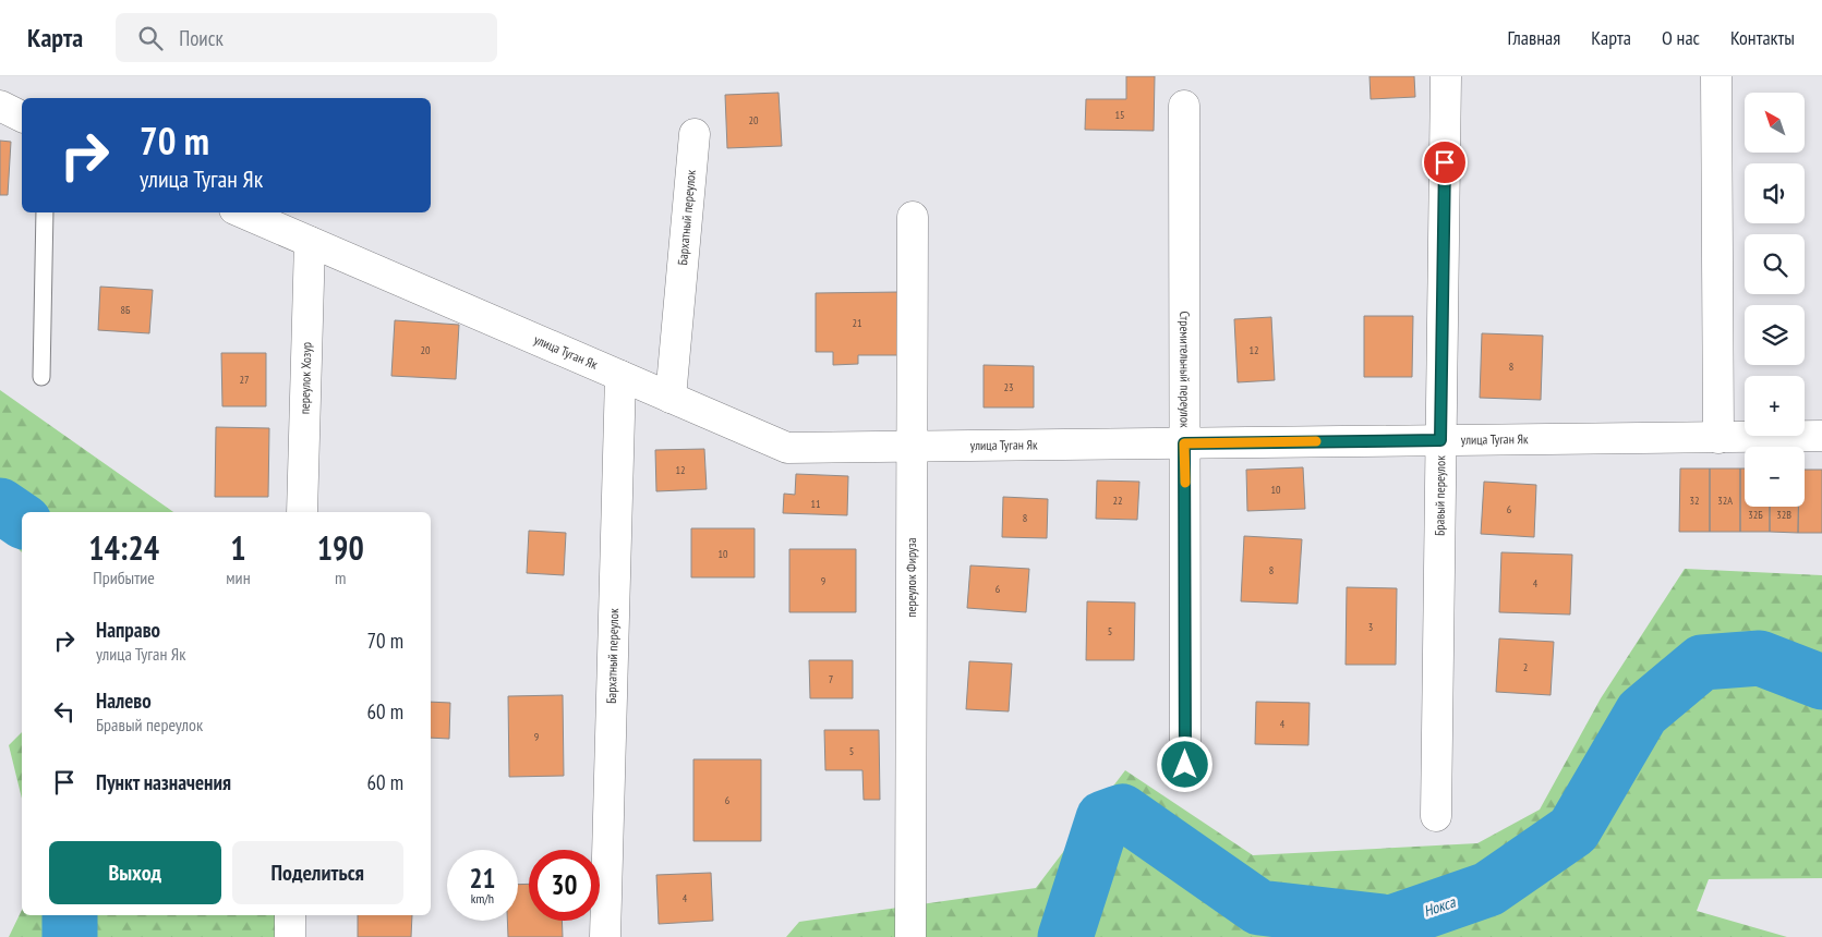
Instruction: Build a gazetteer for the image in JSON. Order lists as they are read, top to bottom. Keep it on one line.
{"streets":{"street":["Бархатный переулок","улица Туган Як","Стремительный переулок","переулок Хозур","Бравый переулок","переулок Фируза"]},"crossings":[["Бархатный переулок","улица Туган Як"],["улица Туган Як","Стремительный переулок"],["улица Туган Як","переулок Хозур"],["улица Туган Як","Бравый переулок"],["улица Туган Як","переулок Фируза"]],"water":["Нокса"],"house_numbers":["15","20","8Б","21","20","12","8","27","23","12","10","22","32","32А","11","6","32Б","32В","8","10","8","9","4","6","3","5","2","7","4","9","5","6","4"],"north":"top left","page":{"header":"Карта","search":"Поиск","nav":["Главная","Карта","О нас","Контакты"],"map_buttons":["+","−"],"turn":["70 m","улица Туган Як"],"eta":["14:24","Прибытие","1","мин","190","m"],"list":[{"name":"Направо","note":"улица Туган Як","value":"70 m"},{"name":"Налево","note":"Бравый переулок","value":"60 m"},{"name":"Пункт назначения","value":"60 m"}],"buttons":["Выход","Поделиться"],"speed":"21 km/h","limit":"30"}}
